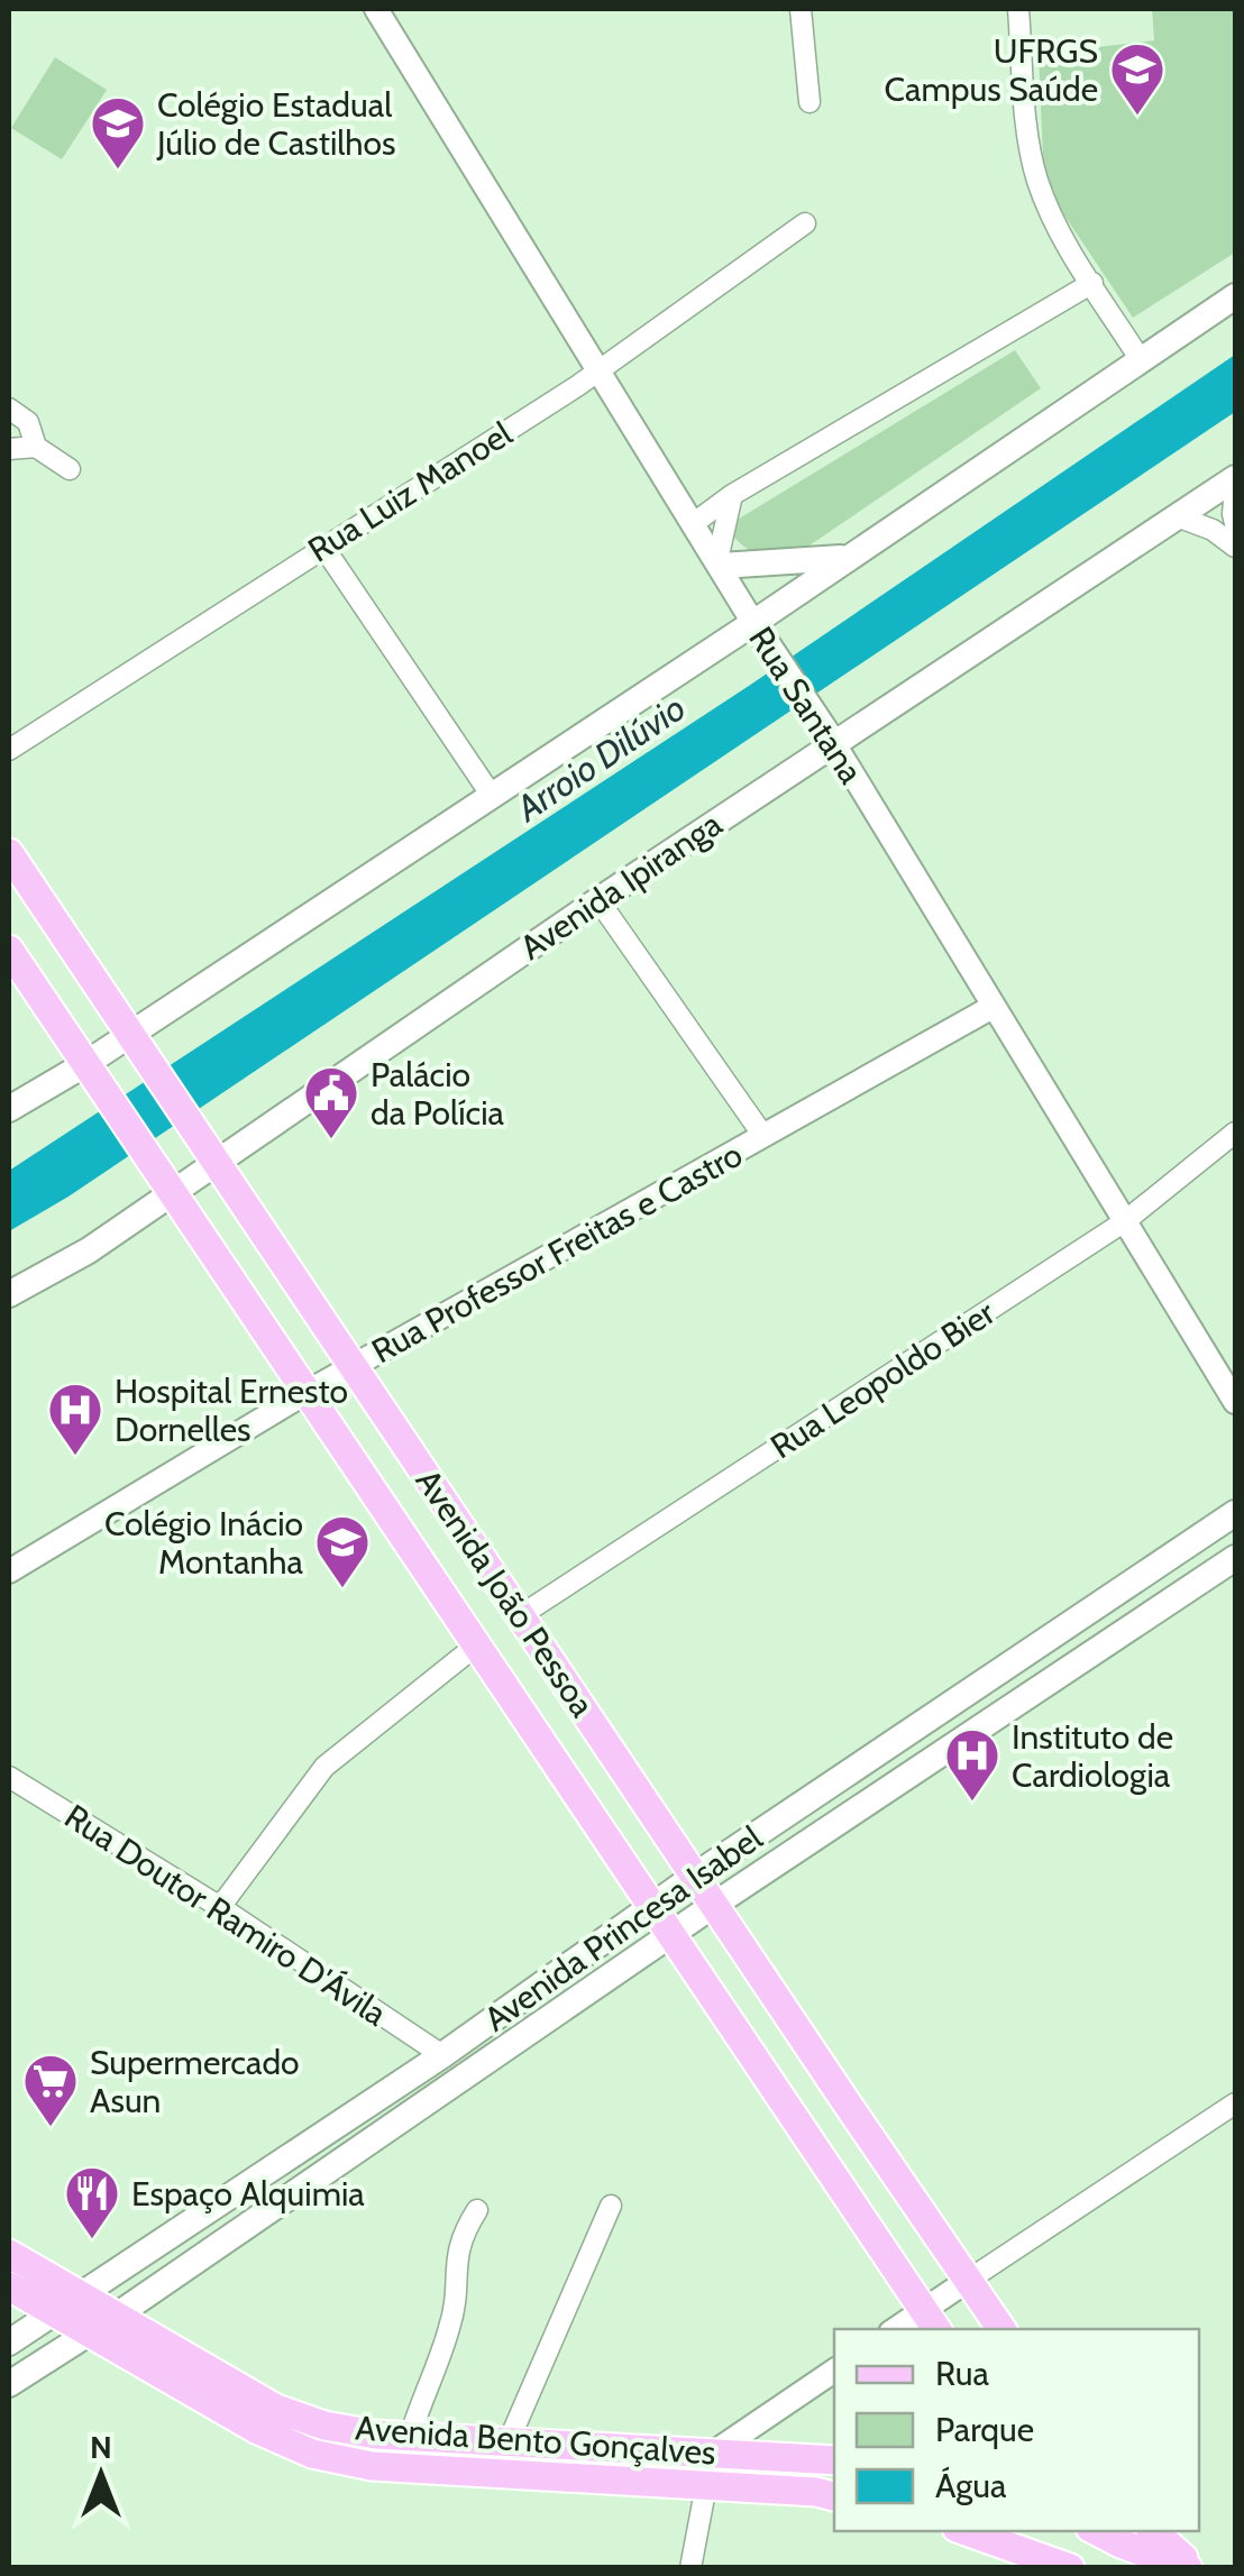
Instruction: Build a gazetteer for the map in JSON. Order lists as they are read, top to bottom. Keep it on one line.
{"streets":{"main road":["Rua Santana","Avenida Ipiranga","Avenida João Pessoa","Avenida Princesa Isabel","Avenida Bento Gonçalves"],"street":["Rua Luiz Manoel","Rua Professor Freitas e Castro","Rua Leopoldo Bier","Rua Doutor Ramiro D'Ávila"]},"crossings":[["Rua Luiz Manoel","Rua Santana"],["Rua Santana","Avenida Ipiranga"],["Rua Santana","Rua Professor Freitas e Castro"],["Rua Santana","Rua Leopoldo Bier"],["Avenida Ipiranga","Avenida João Pessoa"],["Rua Professor Freitas e Castro","Avenida João Pessoa"],["Rua Leopoldo Bier","Avenida João Pessoa"],["Avenida João Pessoa","Avenida Princesa Isabel"],["Rua Doutor Ramiro D'Ávila","Avenida Princesa Isabel"],["Avenida Princesa Isabel","Avenida Bento Gonçalves"]],"water":["Arroio Dilúvio"],"places":{"school or university":["UFRGS Campus Saúde","Colégio Estadual Júlio de Castilhos","Colégio Inácio Montanha"],"public building":["Palácio da Polícia"],"hospital":["Hospital Ernesto Dornelles","Instituto de Cardiologia"],"supermarket":["Supermercado Asun"],"restaurant":["Espaço Alquimia"]},"legend":["Rua","Parque","Água"],"north":"top"}
